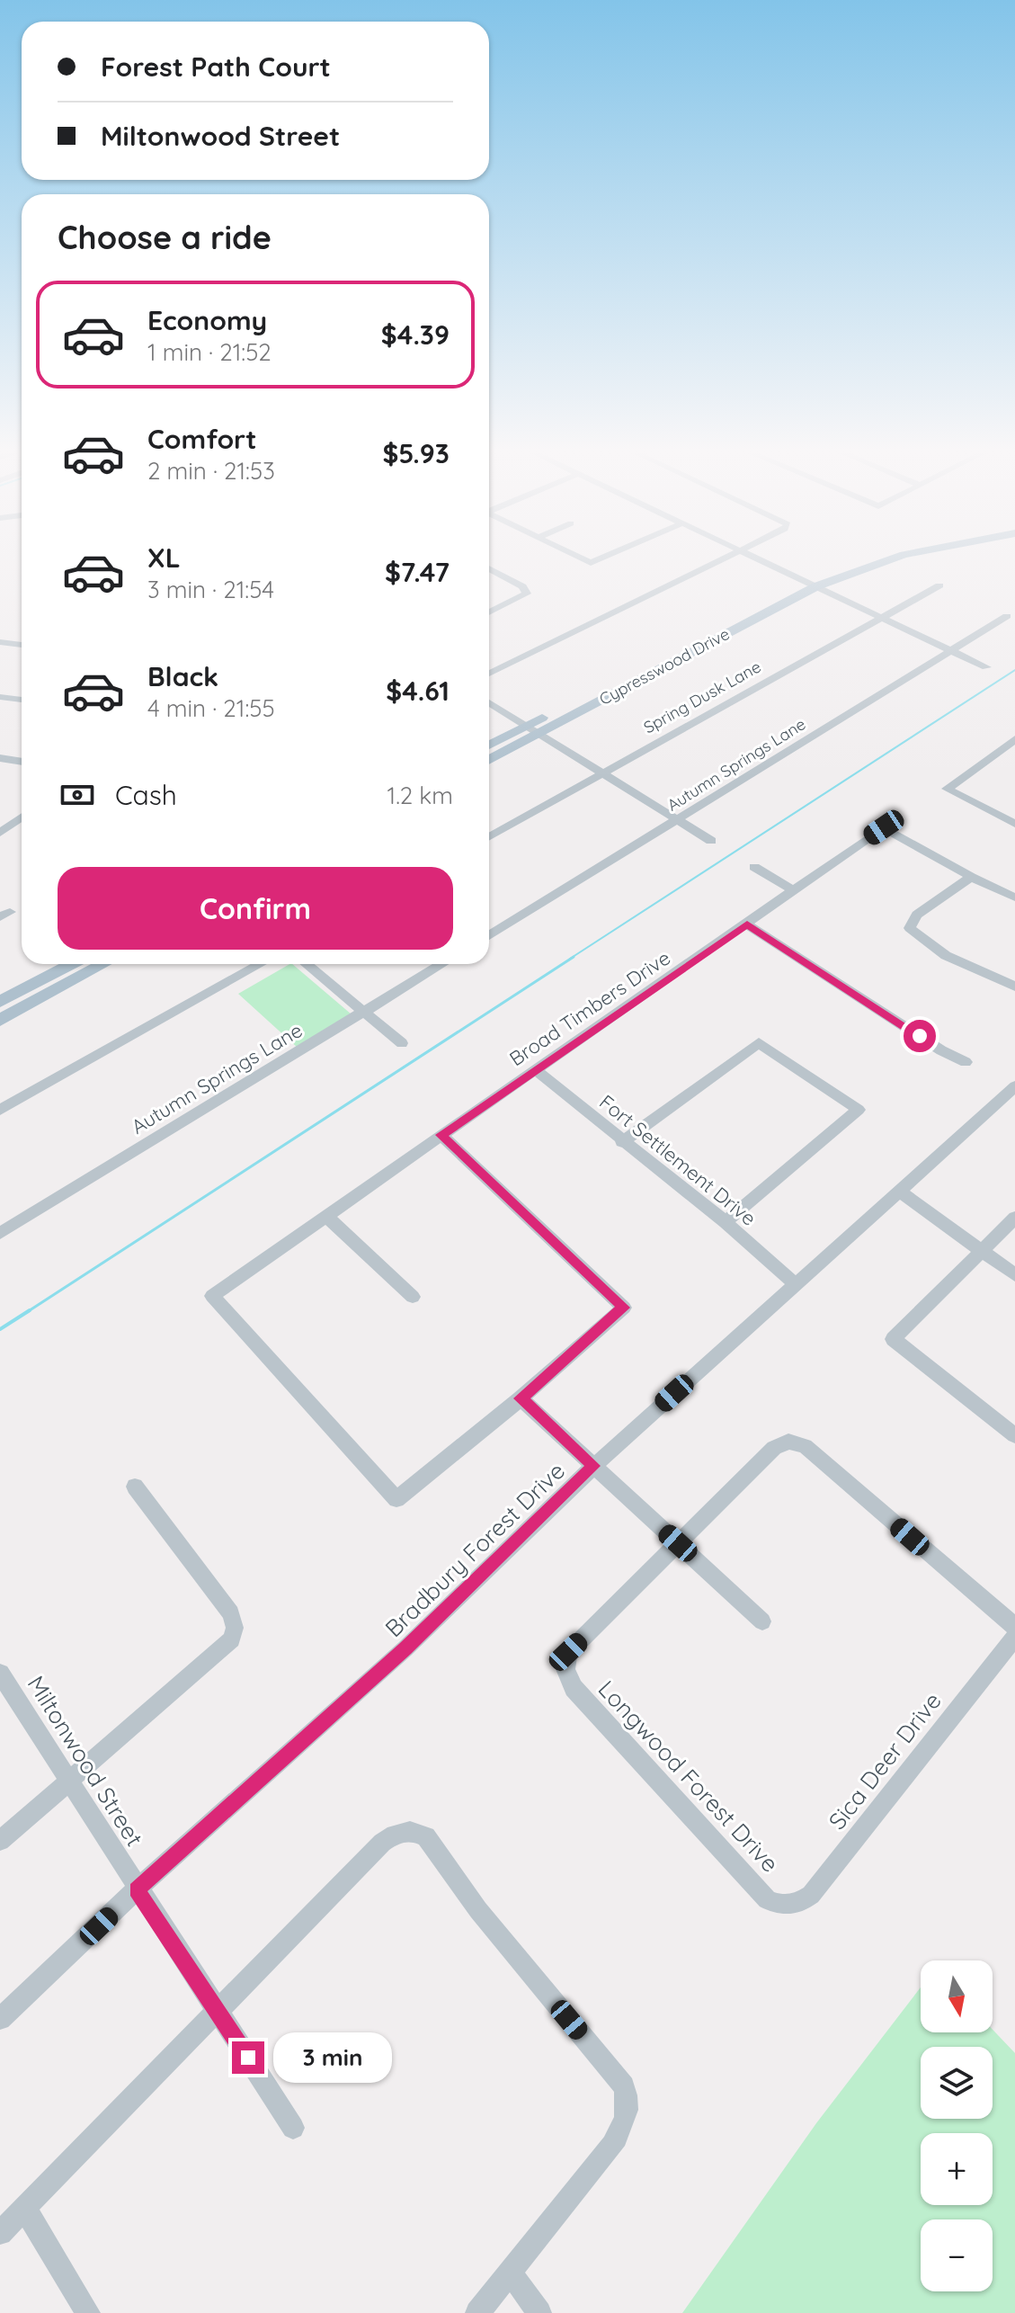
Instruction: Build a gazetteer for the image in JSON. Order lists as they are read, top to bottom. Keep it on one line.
{"streets":{"main road":["Cypresswood Drive"],"street":["Spring Dusk Lane","Autumn Springs Lane","Broad Timbers Drive","Fort Settlement Drive","Bradbury Forest Drive","Miltonwood Street","Sica Deer Drive","Longwood Forest Drive"]},"crossings":[["Broad Timbers Drive","Fort Settlement Drive"],["Fort Settlement Drive","Bradbury Forest Drive"],["Bradbury Forest Drive","Miltonwood Street"],["Sica Deer Drive","Longwood Forest Drive"]],"north":"bottom","page":{"banner":["Forest Path Court","Miltonwood Street"],"heading":"Choose a ride","list":[{"name":"Economy","note":"1 min · 21:52","value":"$4.39"},{"name":"Comfort","note":"2 min · 21:53","value":"$5.93"},{"name":"XL","note":"3 min · 21:54","value":"$7.47"},{"name":"Black","note":"4 min · 21:55","value":"$4.61"}],"pay":["Cash","1.2 km"],"buttons":"Confirm","map_buttons":["+","−"],"bubble":"3 min"}}
